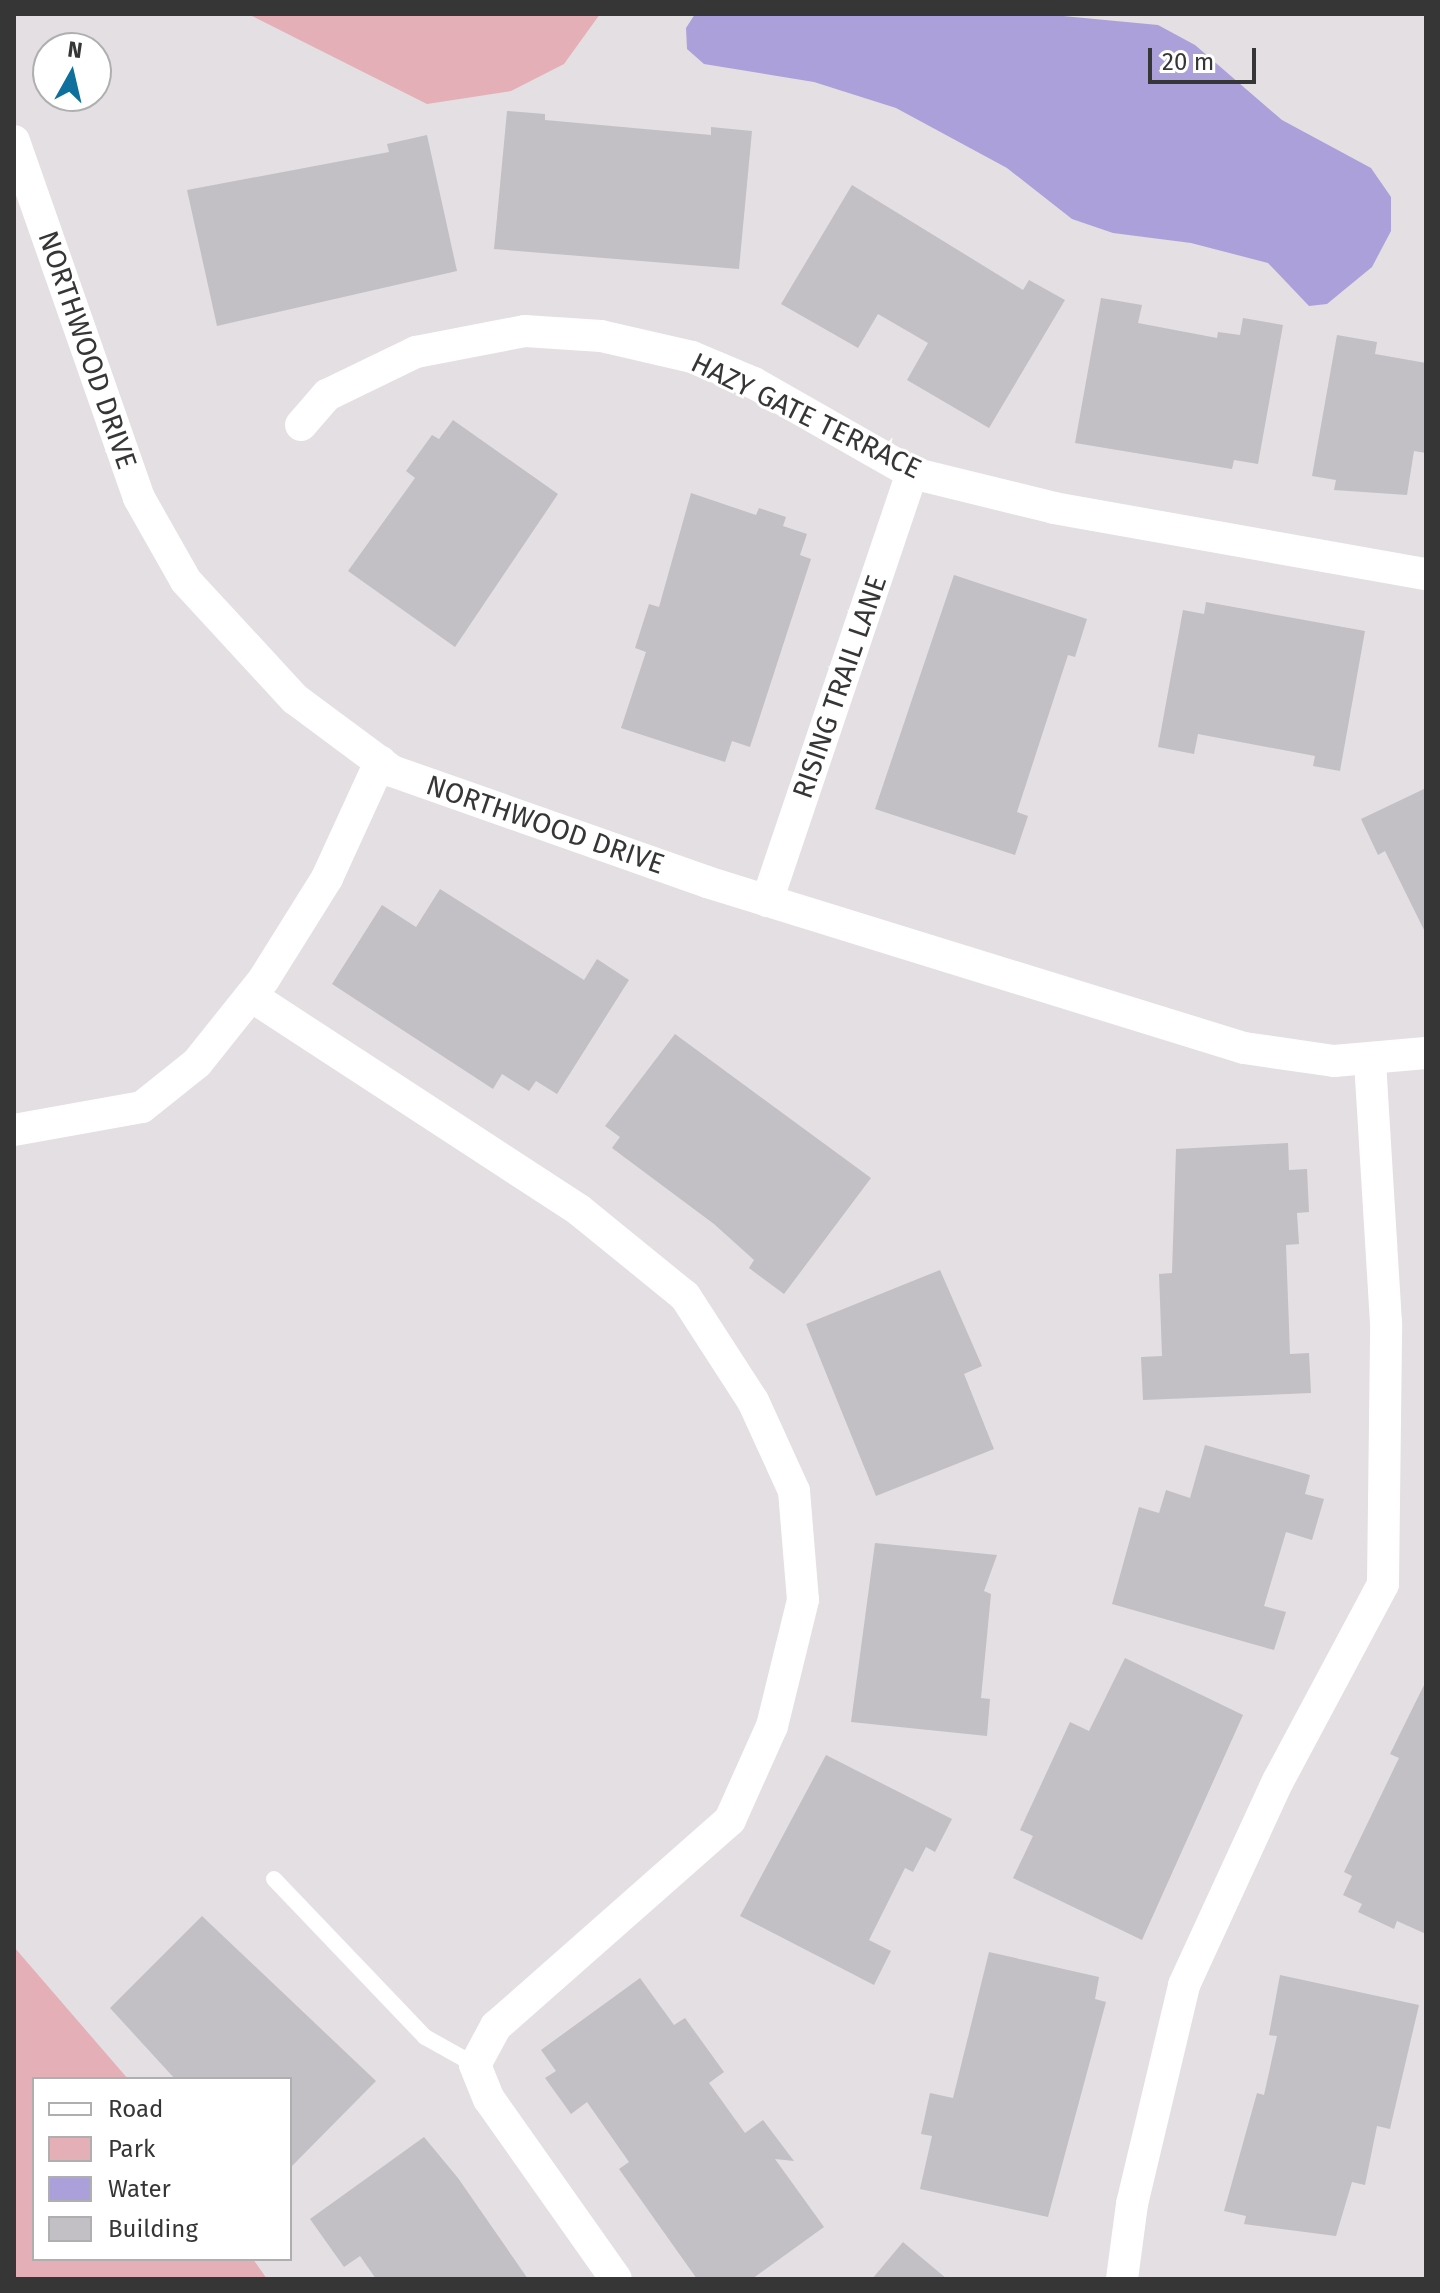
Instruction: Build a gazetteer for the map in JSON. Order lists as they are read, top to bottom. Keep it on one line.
{"streets":{"street":["NORTHWOOD DRIVE","HAZY GATE TERRACE","RISING TRAIL LANE"]},"crossings":[["NORTHWOOD DRIVE","RISING TRAIL LANE"],["HAZY GATE TERRACE","RISING TRAIL LANE"]],"legend":["Road","Park","Water","Building"],"scale_bar":"20 m","north":"top"}
